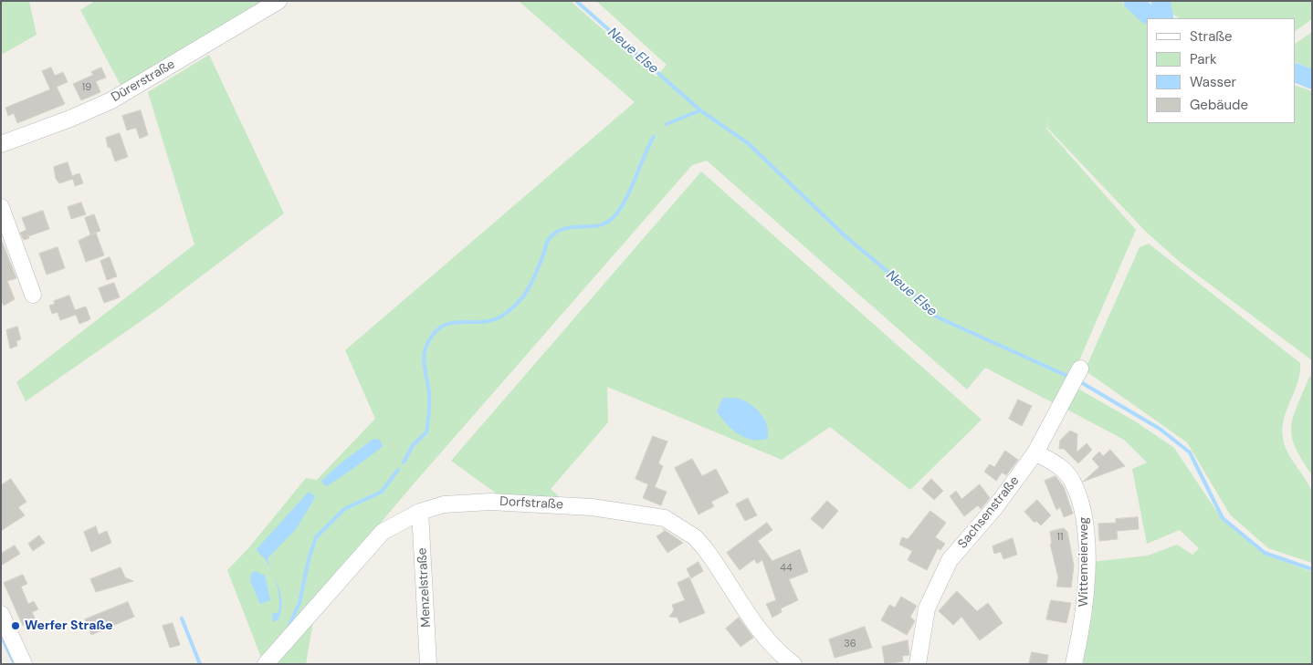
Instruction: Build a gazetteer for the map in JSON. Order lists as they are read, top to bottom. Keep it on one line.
{"streets":{"street":["Dürerstraße","Dorfstraße","Sachsenstraße","Wittemeierweg","Menzelstraße"]},"crossings":[["Dorfstraße","Menzelstraße"],["Sachsenstraße","Wittemeierweg"]],"water":["Neue Else"],"places":["Werfer Straße"],"house_numbers":["19","11","44","36"],"legend":["Straße","Park","Wasser","Gebäude"]}
